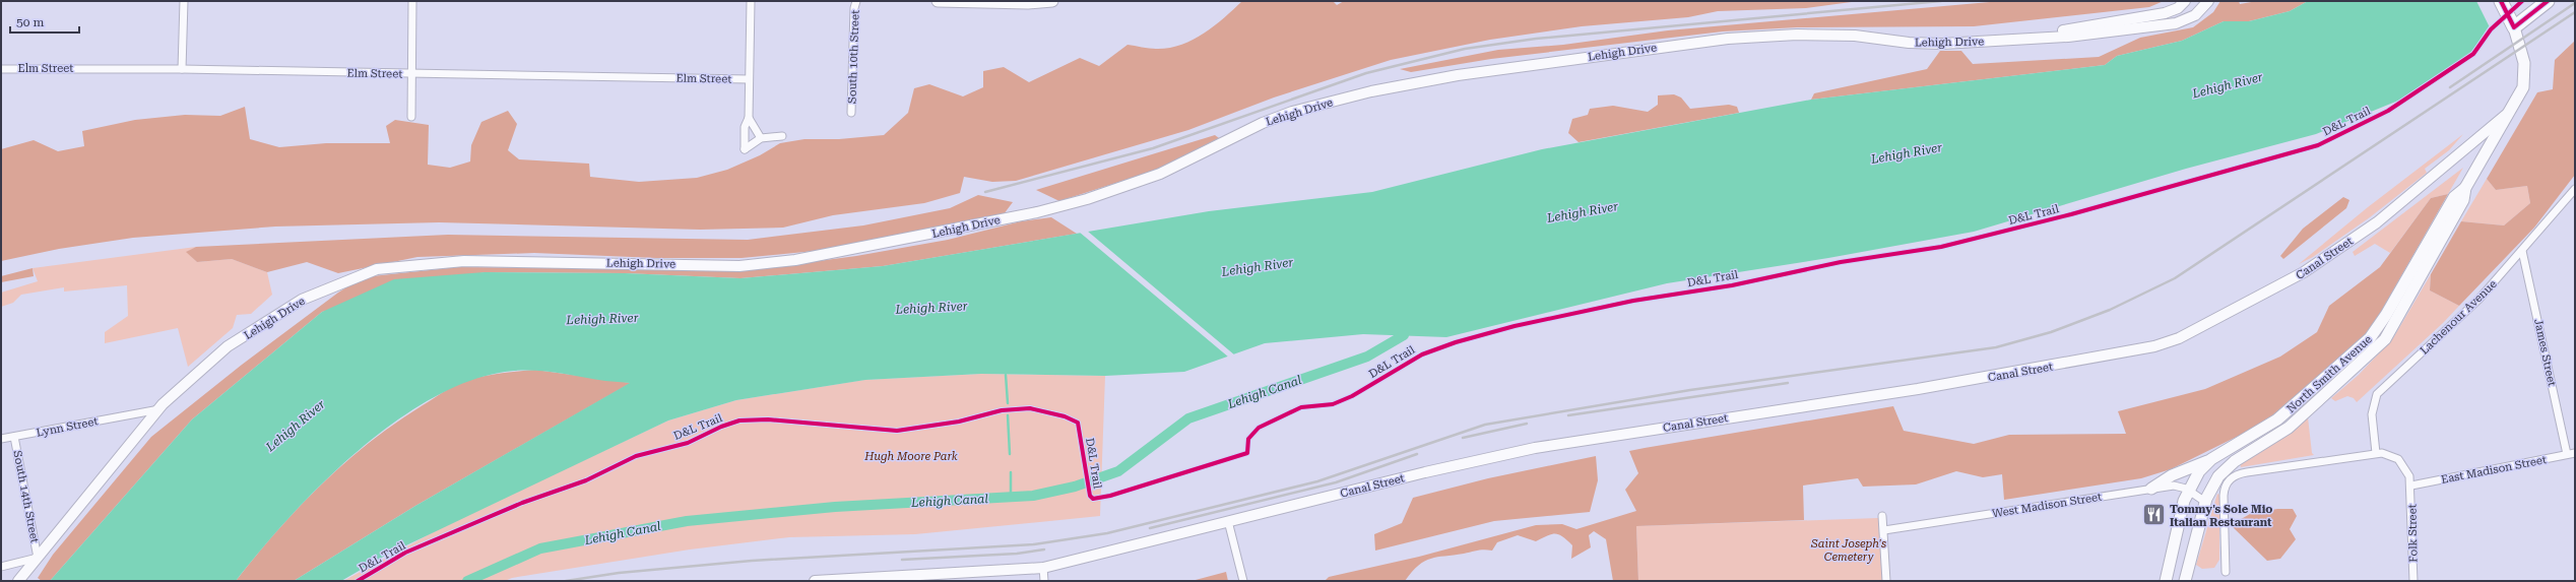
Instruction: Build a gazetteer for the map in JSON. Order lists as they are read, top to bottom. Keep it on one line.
{"streets":{"main road":["North Smith Avenue"],"street":["Lehigh Drive","South 10th Street","Elm Street","Canal Street","Lachenour Avenue","James Street","Lynn Street","East Madison Street","South 14th Street","West Madison Street","Folk Street"],"cycle path":["D&L Trail"]},"crossings":[["Lehigh Drive","Lynn Street"],["Lehigh Drive","South 14th Street"],["Canal Street","North Smith Avenue"],["Lachenour Avenue","James Street"],["James Street","East Madison Street"],["North Smith Avenue","West Madison Street"],["Lynn Street","South 14th Street"],["East Madison Street","Folk Street"]],"water":["Lehigh River","Lehigh Canal"],"parks":["Hugh Moore Park","Saint Joseph's Cemetery"],"places":{"restaurant":["Tommy's Sole Mio Italian Restaurant"]},"scale_bar":"50 m"}
